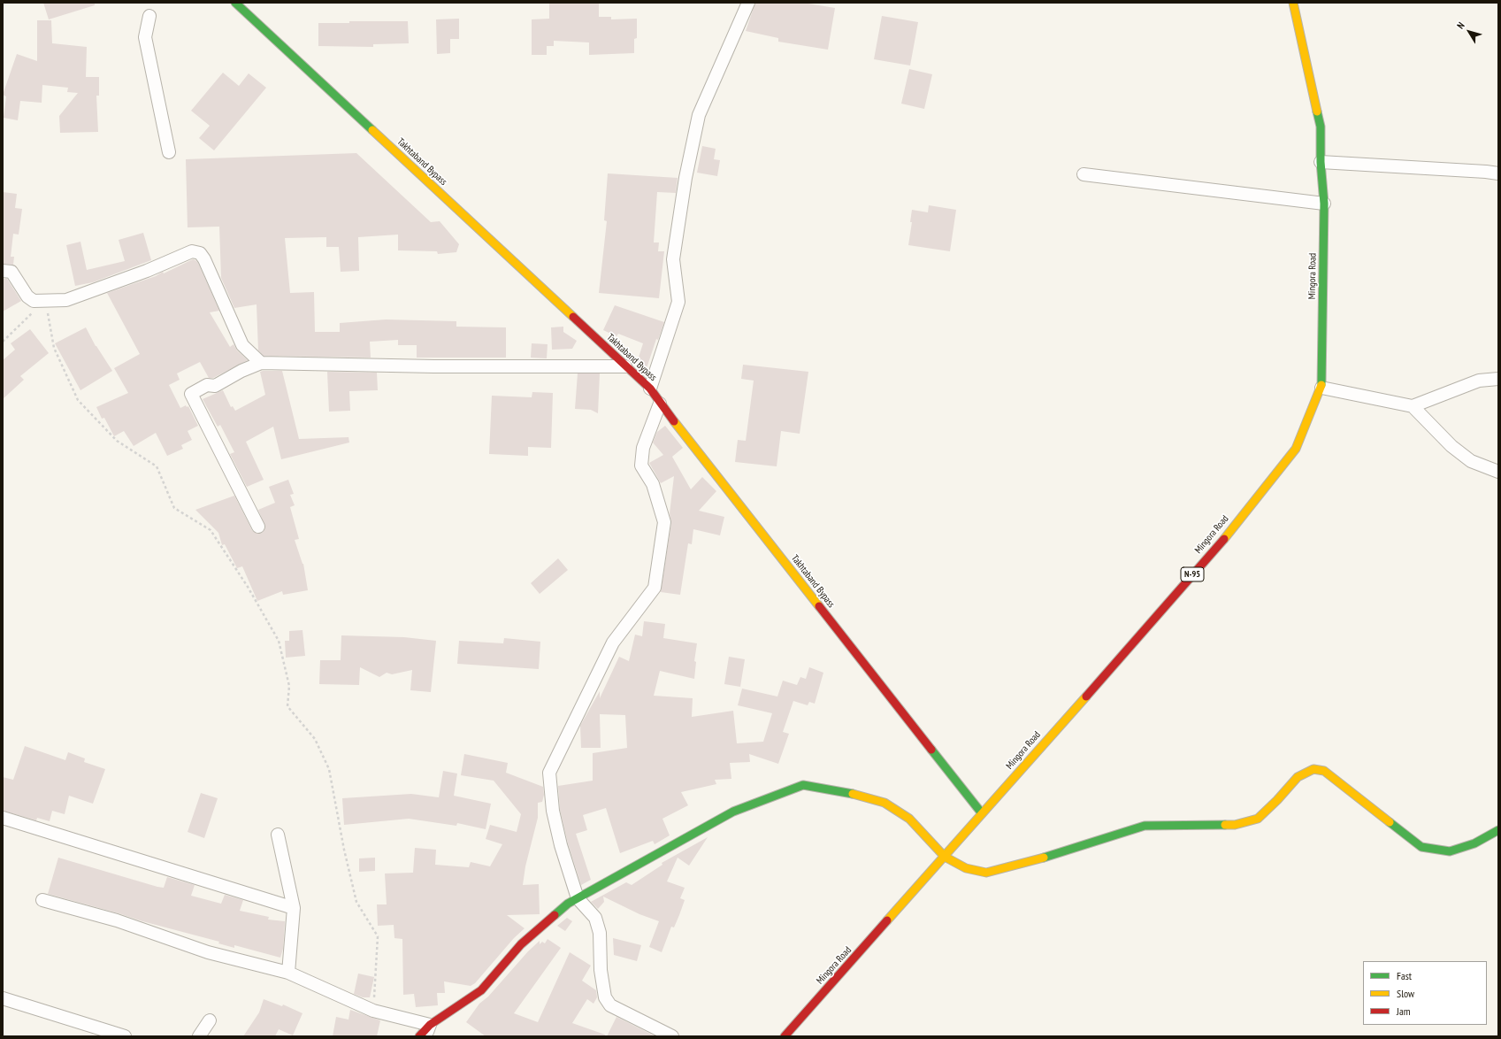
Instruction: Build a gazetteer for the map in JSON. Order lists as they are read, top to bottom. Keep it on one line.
{"streets":{"main road":["Takhtaband Bypass","Mingora Road","N-95"]},"crossings":[["Takhtaband Bypass","Mingora Road"]],"legend":["Fast","Slow","Jam"],"north":"top left"}
